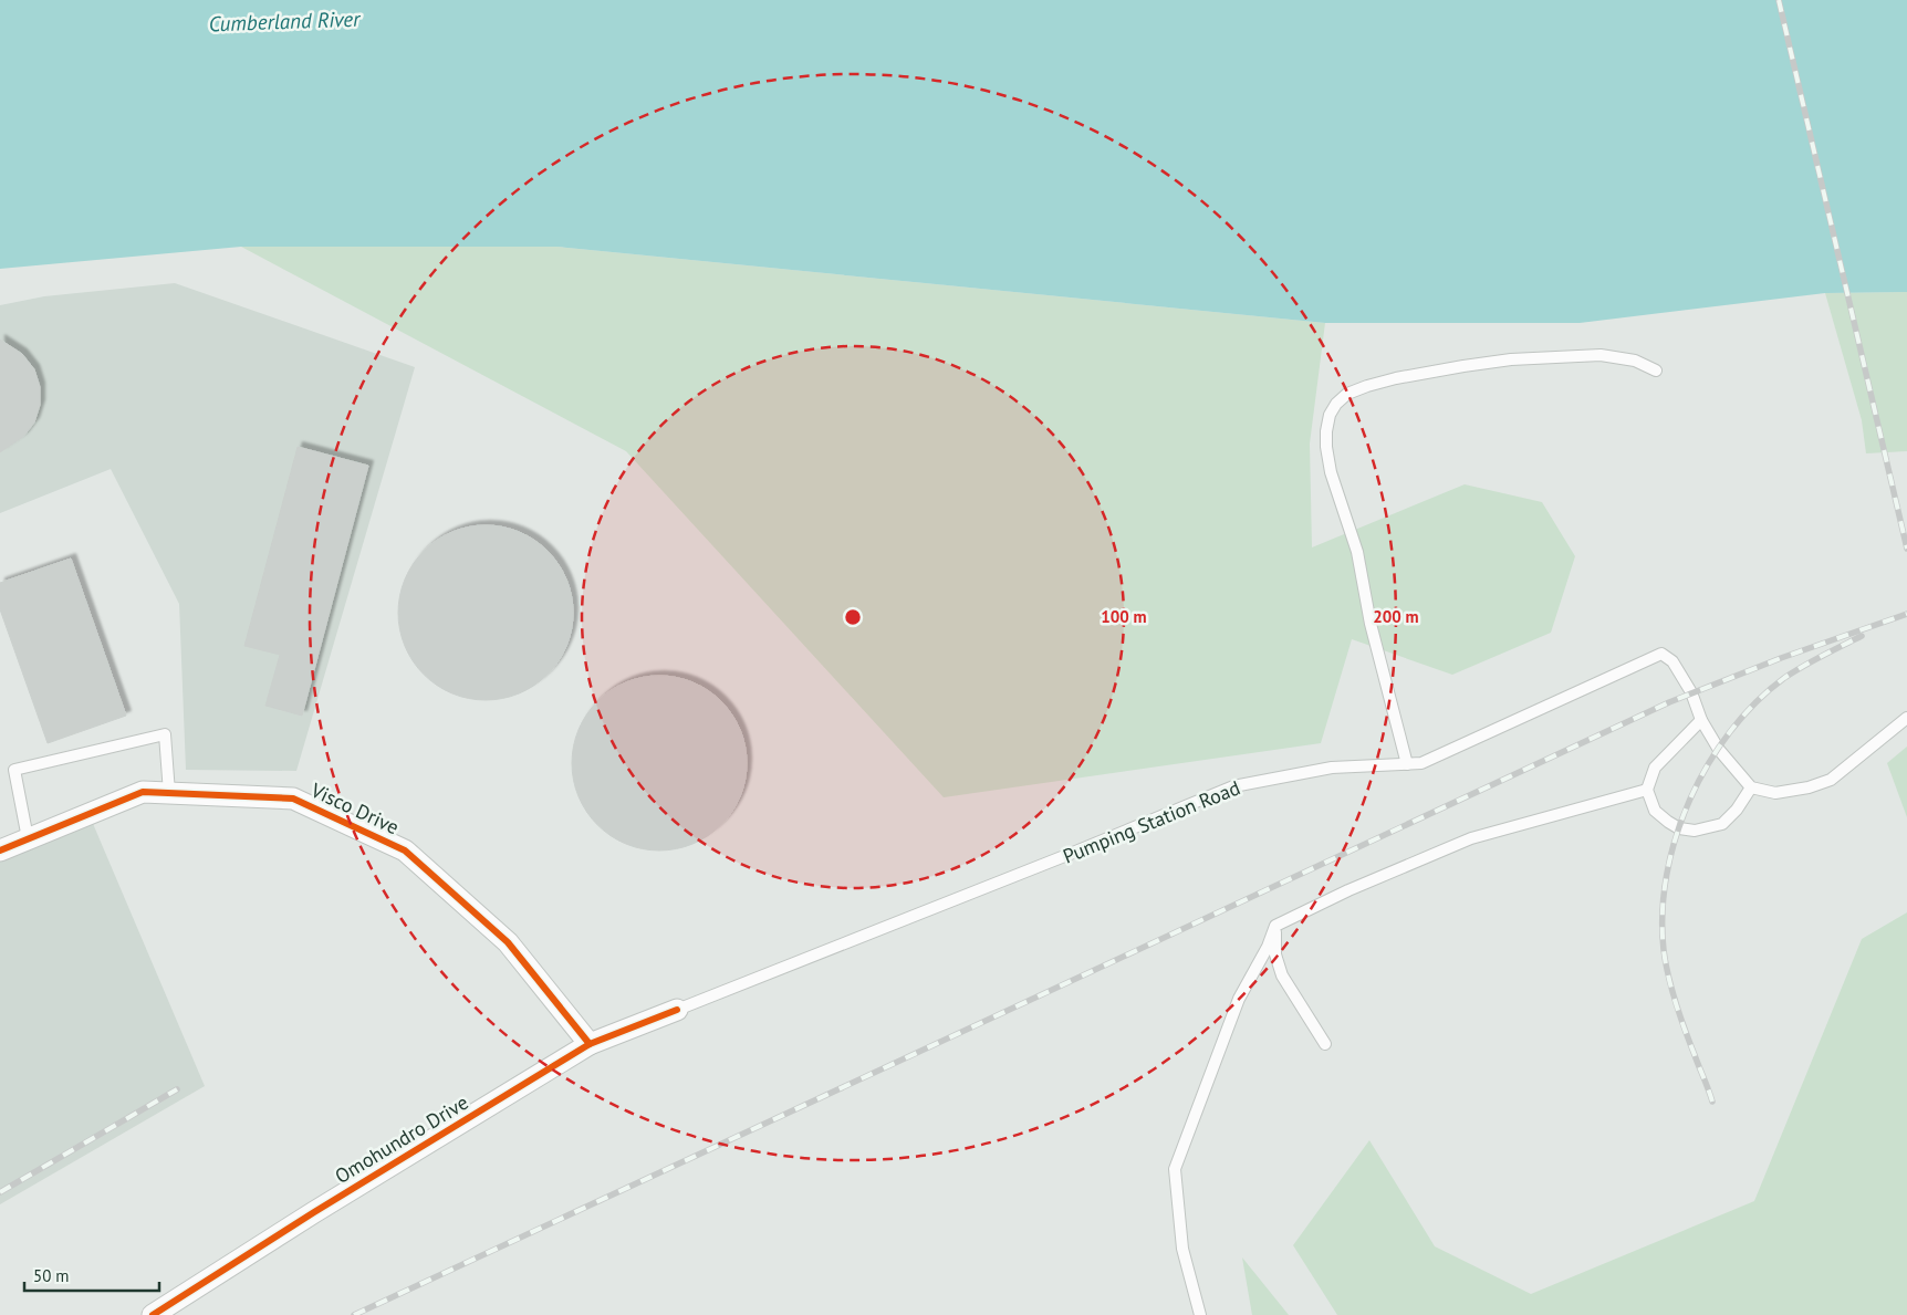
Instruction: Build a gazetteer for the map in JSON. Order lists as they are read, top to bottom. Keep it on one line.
{"streets":{"street":["Visco Drive","Omohundro Drive"],"lane":["Pumping Station Road"]},"crossings":[["Visco Drive","Omohundro Drive"],["Pumping Station Road","Omohundro Drive"]],"water":["Cumberland River"],"scale_bar":"50 m","rings":["100 m","200 m"]}
